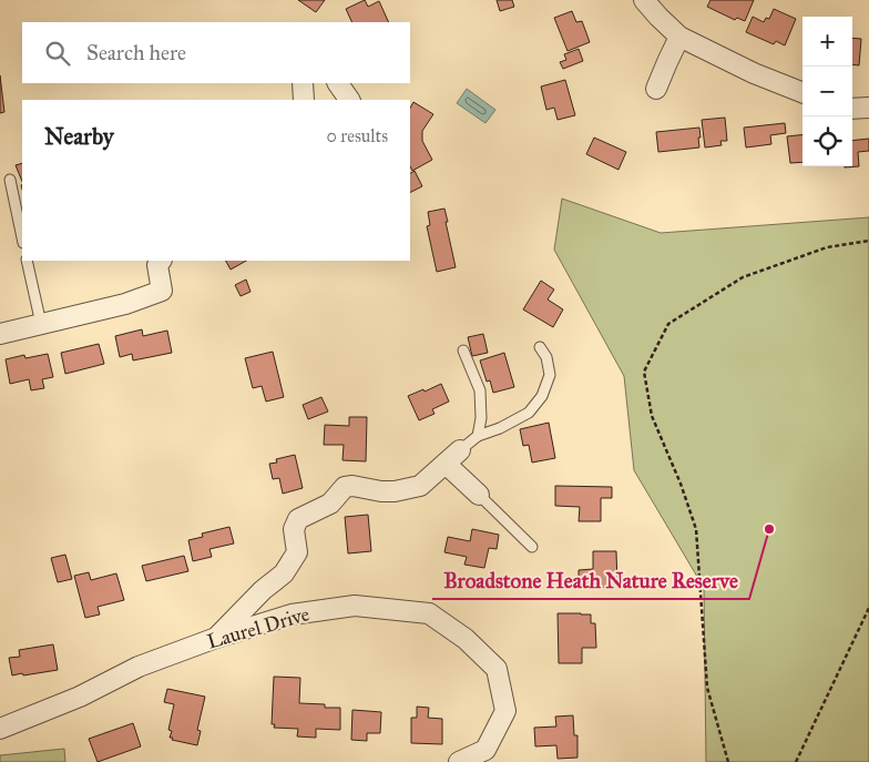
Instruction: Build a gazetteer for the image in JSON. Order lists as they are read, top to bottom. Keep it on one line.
{"streets":{"street":["Laurel Drive"]},"places":["Broadstone Heath Nature Reserve"],"page":{"map_buttons":["+","−"],"search":"Search here","heading":["Nearby","0 results"]}}
